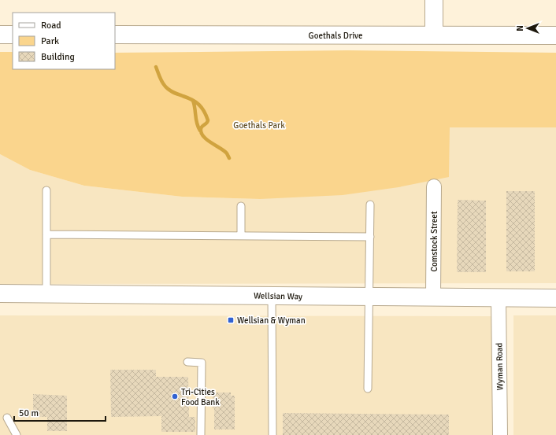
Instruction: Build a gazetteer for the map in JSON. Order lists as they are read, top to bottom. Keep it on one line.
{"streets":{"main road":["Goethals Drive","Wellsian Way"],"street":["Comstock Street","Wyman Road"]},"crossings":[["Comstock Street","Wellsian Way"],["Wellsian Way","Wyman Road"]],"parks":["Goethals Park"],"places":{"transit":["Wellsian & Wyman"],"other":["Tri-Cities Food Bank"]},"legend":["Road","Park","Building"],"scale_bar":"50 m","north":"left"}
